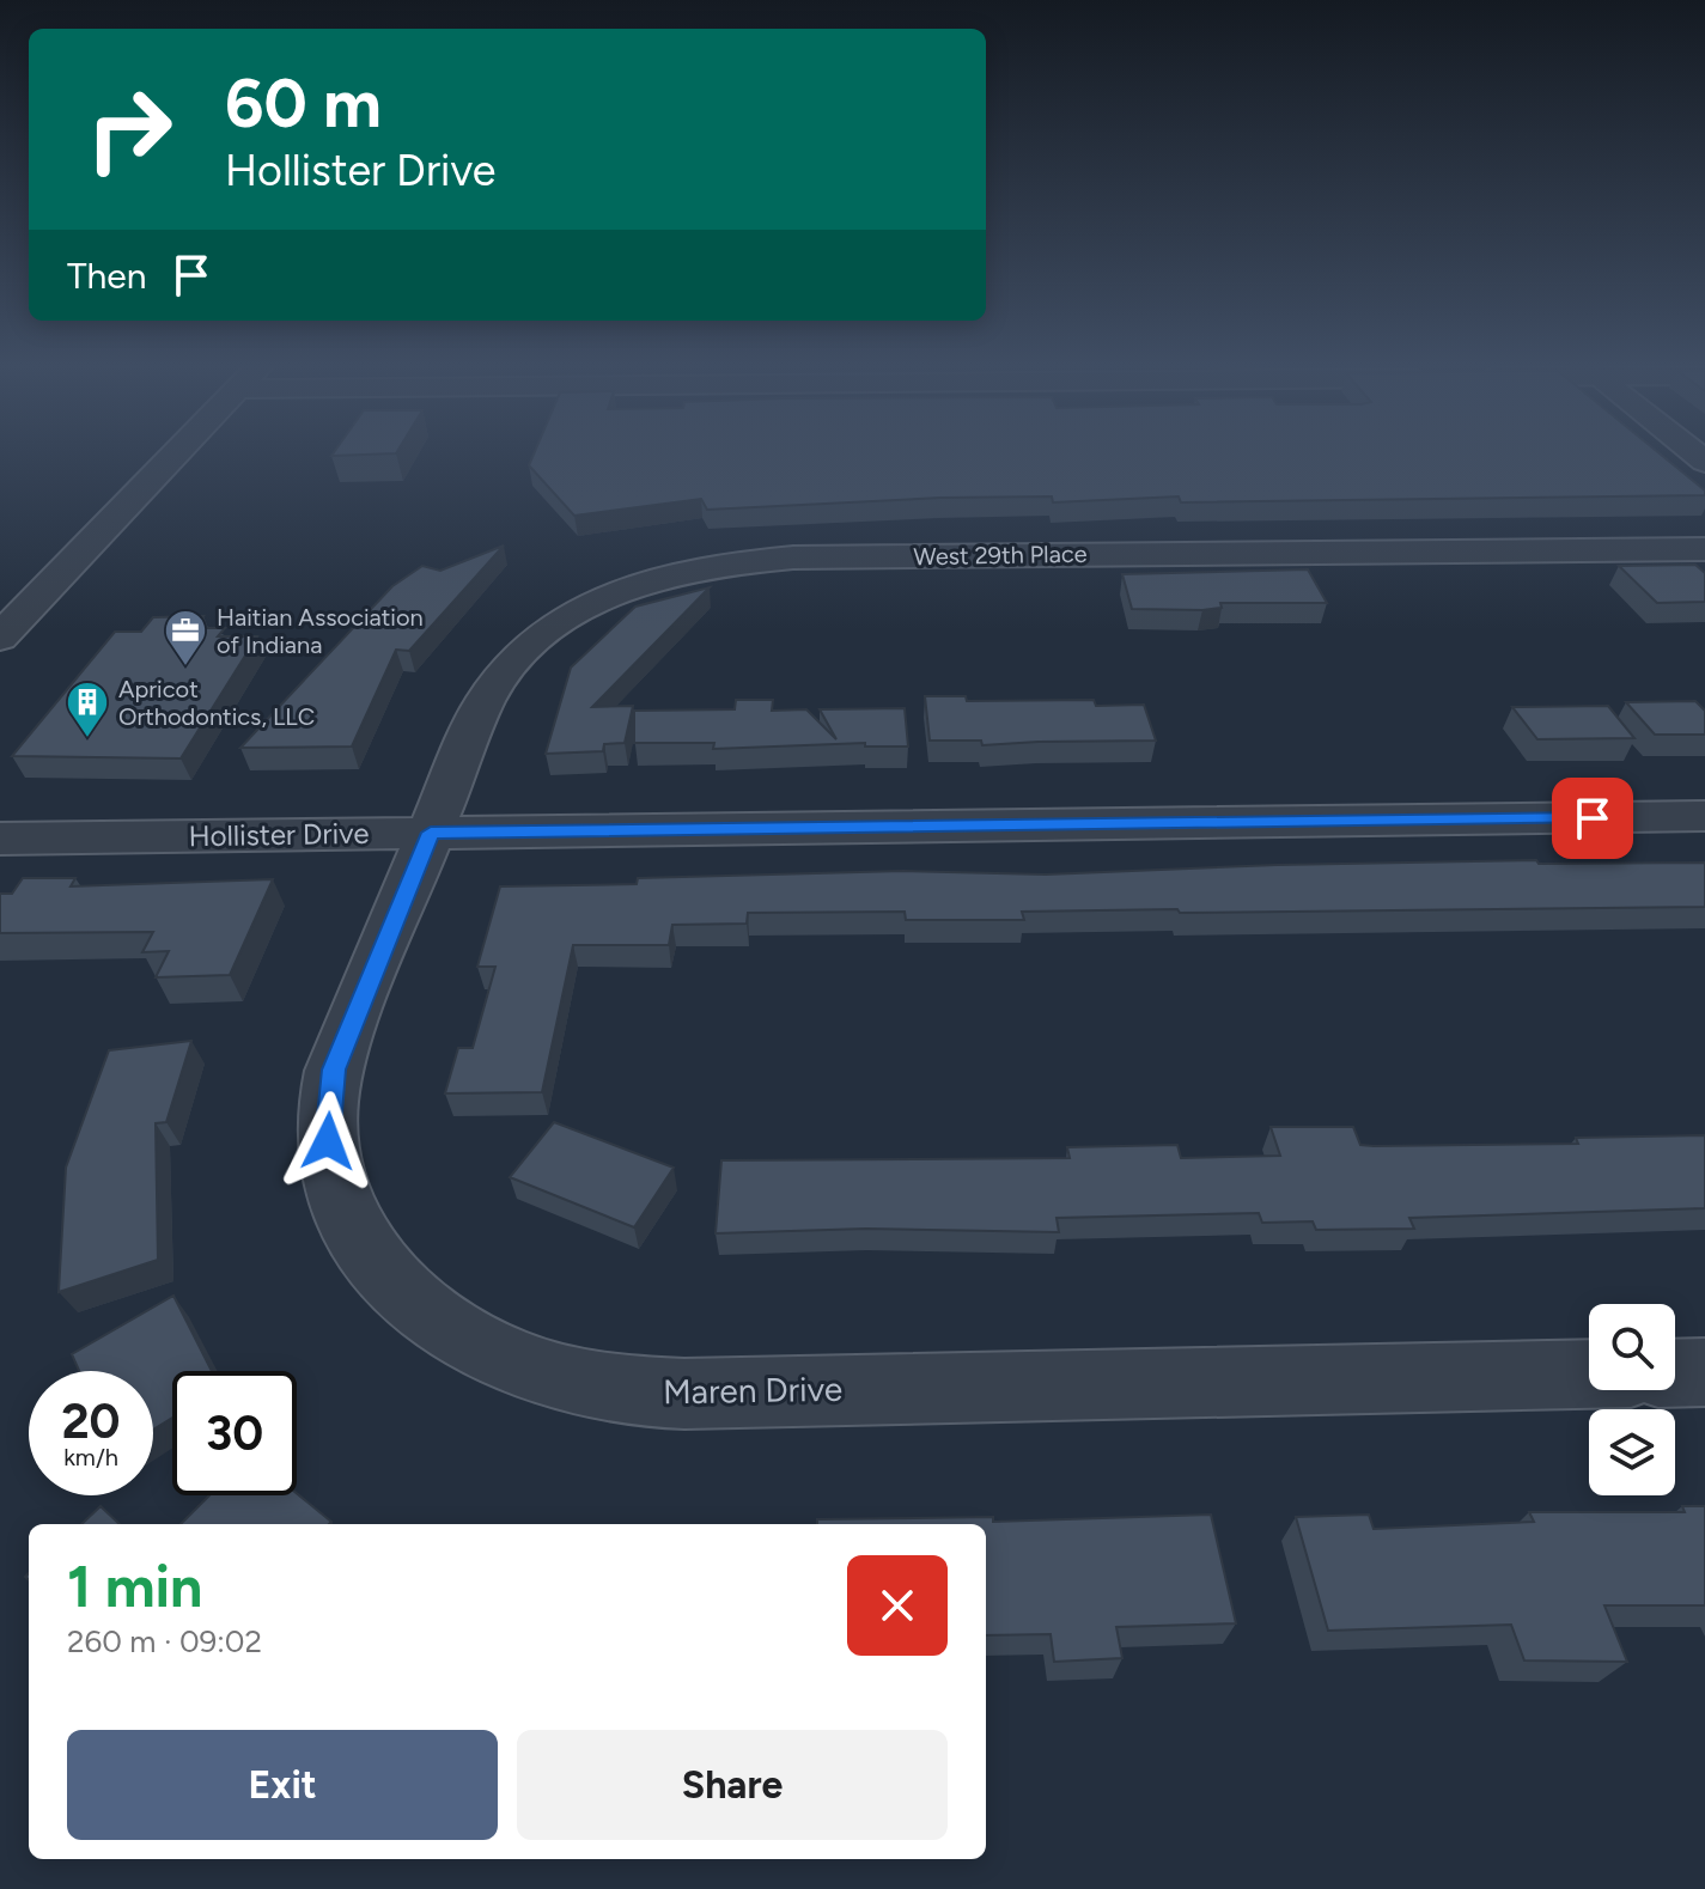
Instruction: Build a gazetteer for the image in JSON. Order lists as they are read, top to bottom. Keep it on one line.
{"streets":{"street":["West 29th Place","Hollister Drive","Maren Drive"]},"crossings":[["West 29th Place","Hollister Drive"],["West 29th Place","Maren Drive"],["Hollister Drive","Maren Drive"]],"places":{"office":["Haitian Association of Indiana"],"building":["Apricot Orthodontics, LLC"]},"page":{"turn":["60 m","Hollister Drive"],"then":"Then","speed":"20 km/h","limit":"30","heading":["1 min","260 m · 09:02"],"buttons":["Exit","Share"]}}
